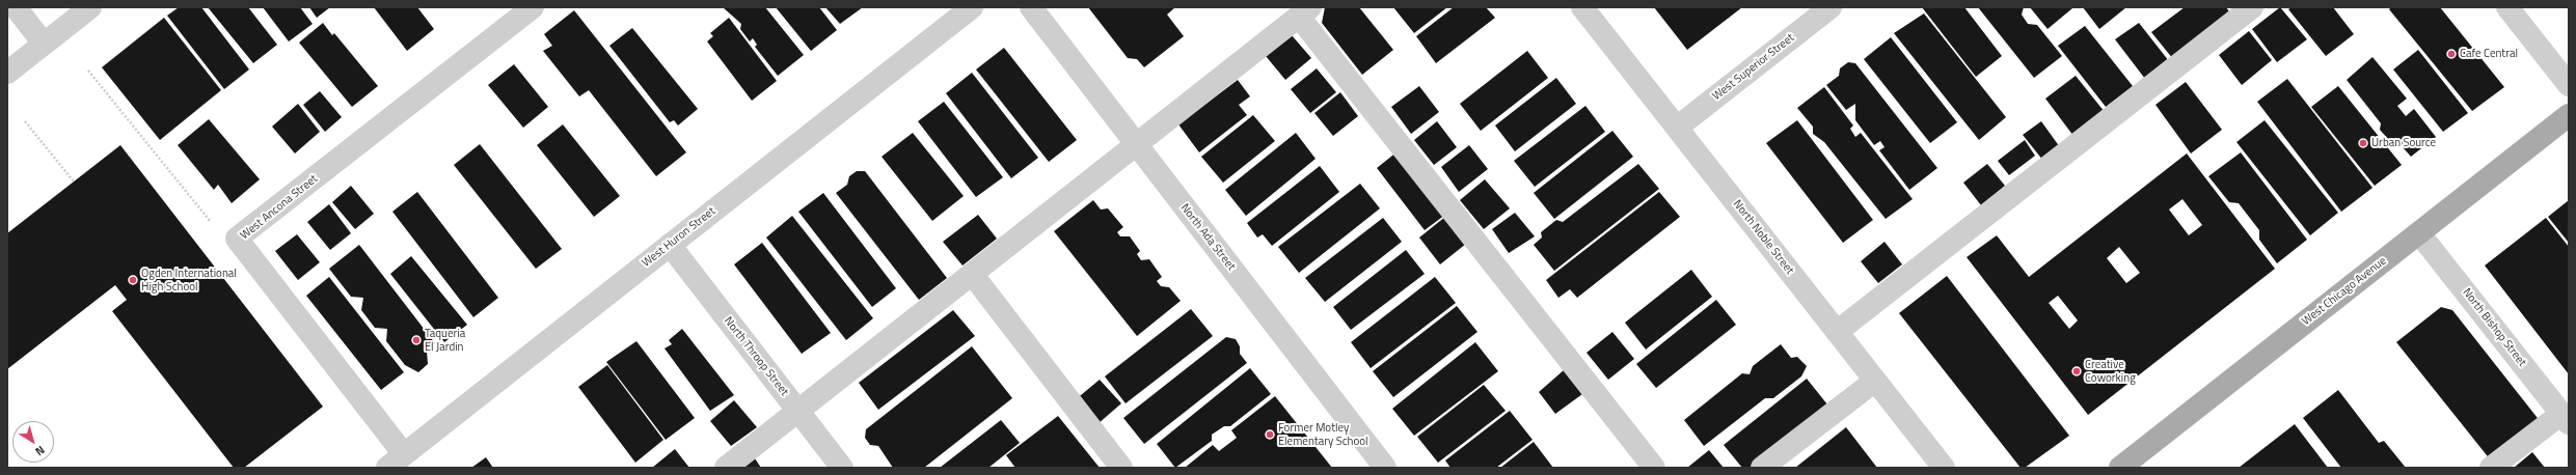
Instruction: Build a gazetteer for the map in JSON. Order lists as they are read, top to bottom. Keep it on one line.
{"streets":{"main road":["West Chicago Avenue"],"street":["West Superior Street","West Ancona Street","West Huron Street","North Ada Street","North Noble Street","North Bishop Street","North Throop Street"]},"crossings":[["West Superior Street","North Noble Street"],["West Ancona Street","West Huron Street"],["West Huron Street","North Throop Street"],["West Chicago Avenue","North Bishop Street"]],"places":["Cafe Central","Urban Source","Ogden International High School","Taqueria El Jardin","Creative Coworking","Former Motley Elementary School"],"north":"bottom right"}
